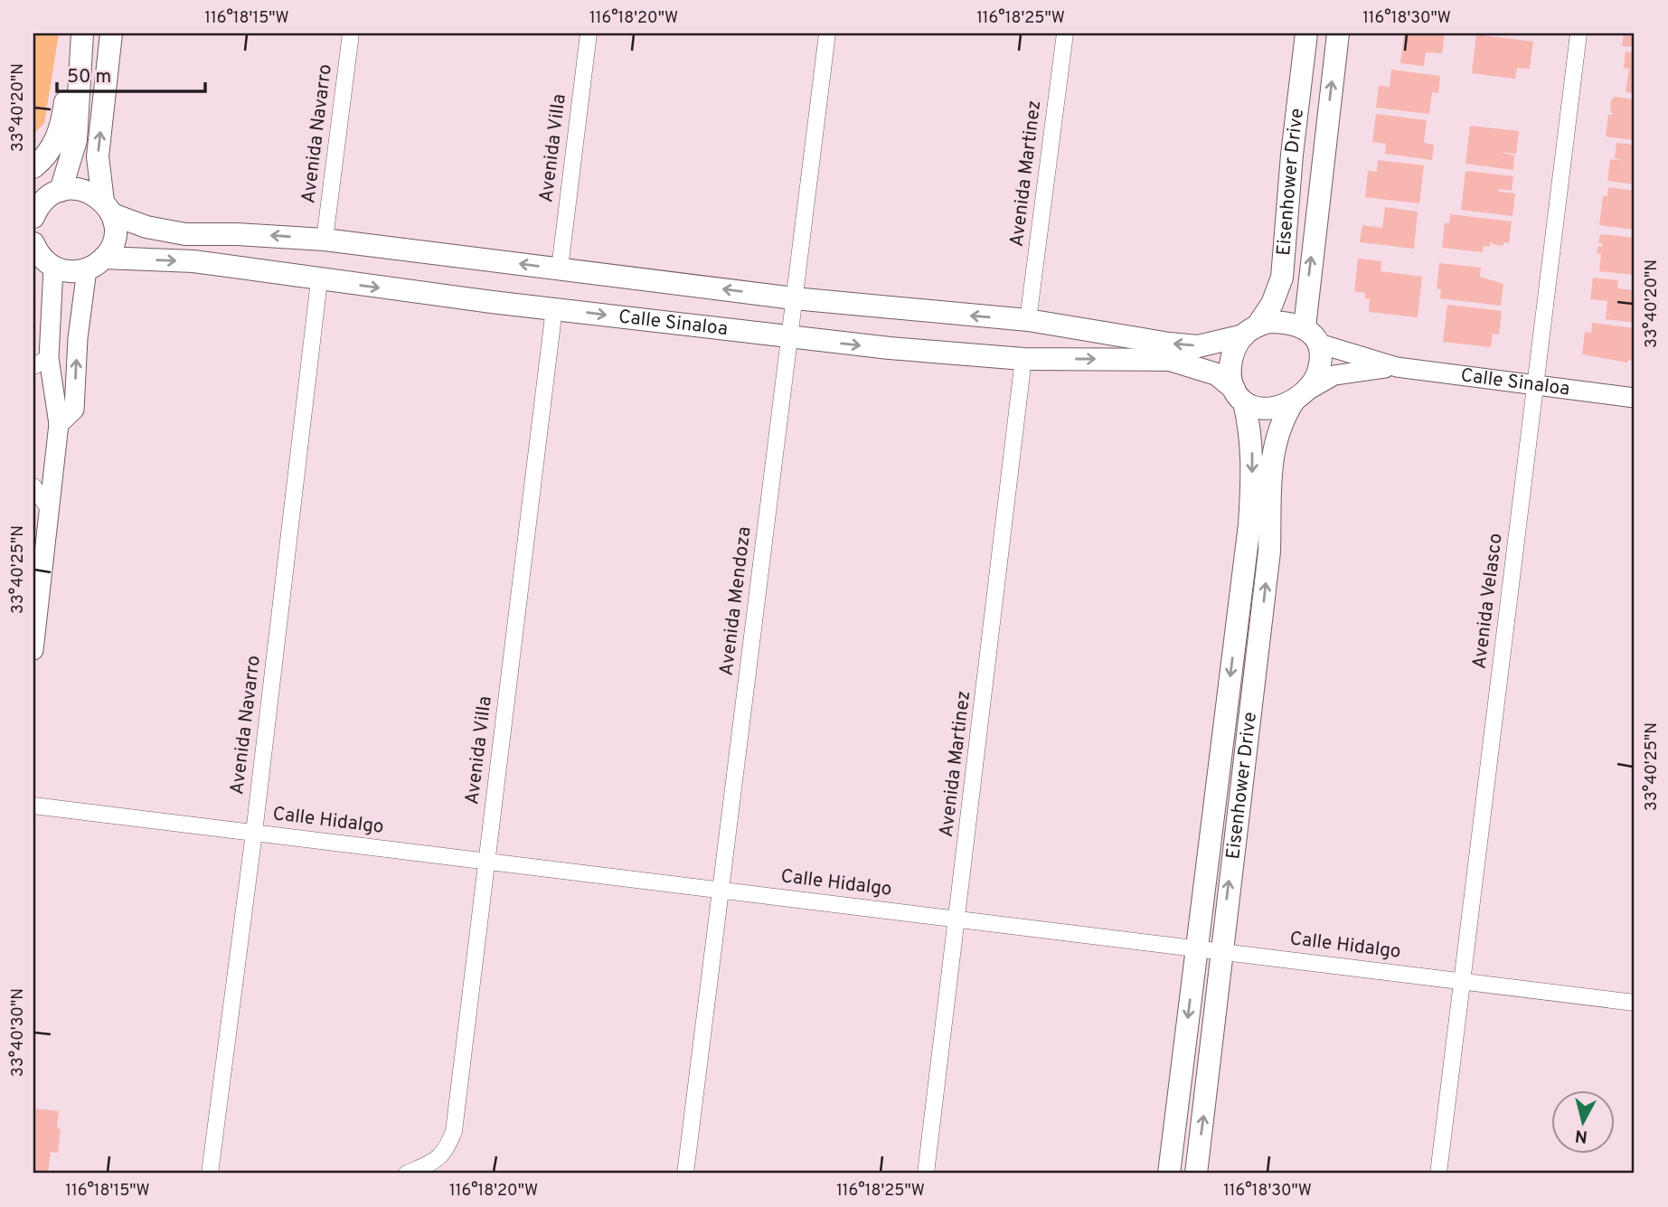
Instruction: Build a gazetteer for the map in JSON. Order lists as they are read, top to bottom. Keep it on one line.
{"streets":{"main road":["Eisenhower Drive","Calle Sinaloa"],"street":["Avenida Navarro","Avenida Villa","Avenida Martinez","Avenida Mendoza","Avenida Velasco","Calle Hidalgo"]},"crossings":[["Avenida Navarro","Calle Sinaloa"],["Avenida Navarro","Calle Hidalgo"],["Avenida Villa","Calle Sinaloa"],["Avenida Villa","Calle Hidalgo"],["Avenida Martinez","Calle Sinaloa"],["Avenida Martinez","Calle Hidalgo"],["Eisenhower Drive","Calle Sinaloa"],["Eisenhower Drive","Calle Hidalgo"],["Calle Sinaloa","Avenida Mendoza"],["Calle Sinaloa","Avenida Velasco"],["Avenida Mendoza","Calle Hidalgo"],["Avenida Velasco","Calle Hidalgo"]],"one_way":["Calle Sinaloa"],"scale_bar":"50 m","north":"bottom","coordinates":["116°18'15\"W","116°18'20\"W","116°18'25\"W","116°18'30\"W","33°40'20\"N","33°40'25\"N","33°40'30\"N"]}
